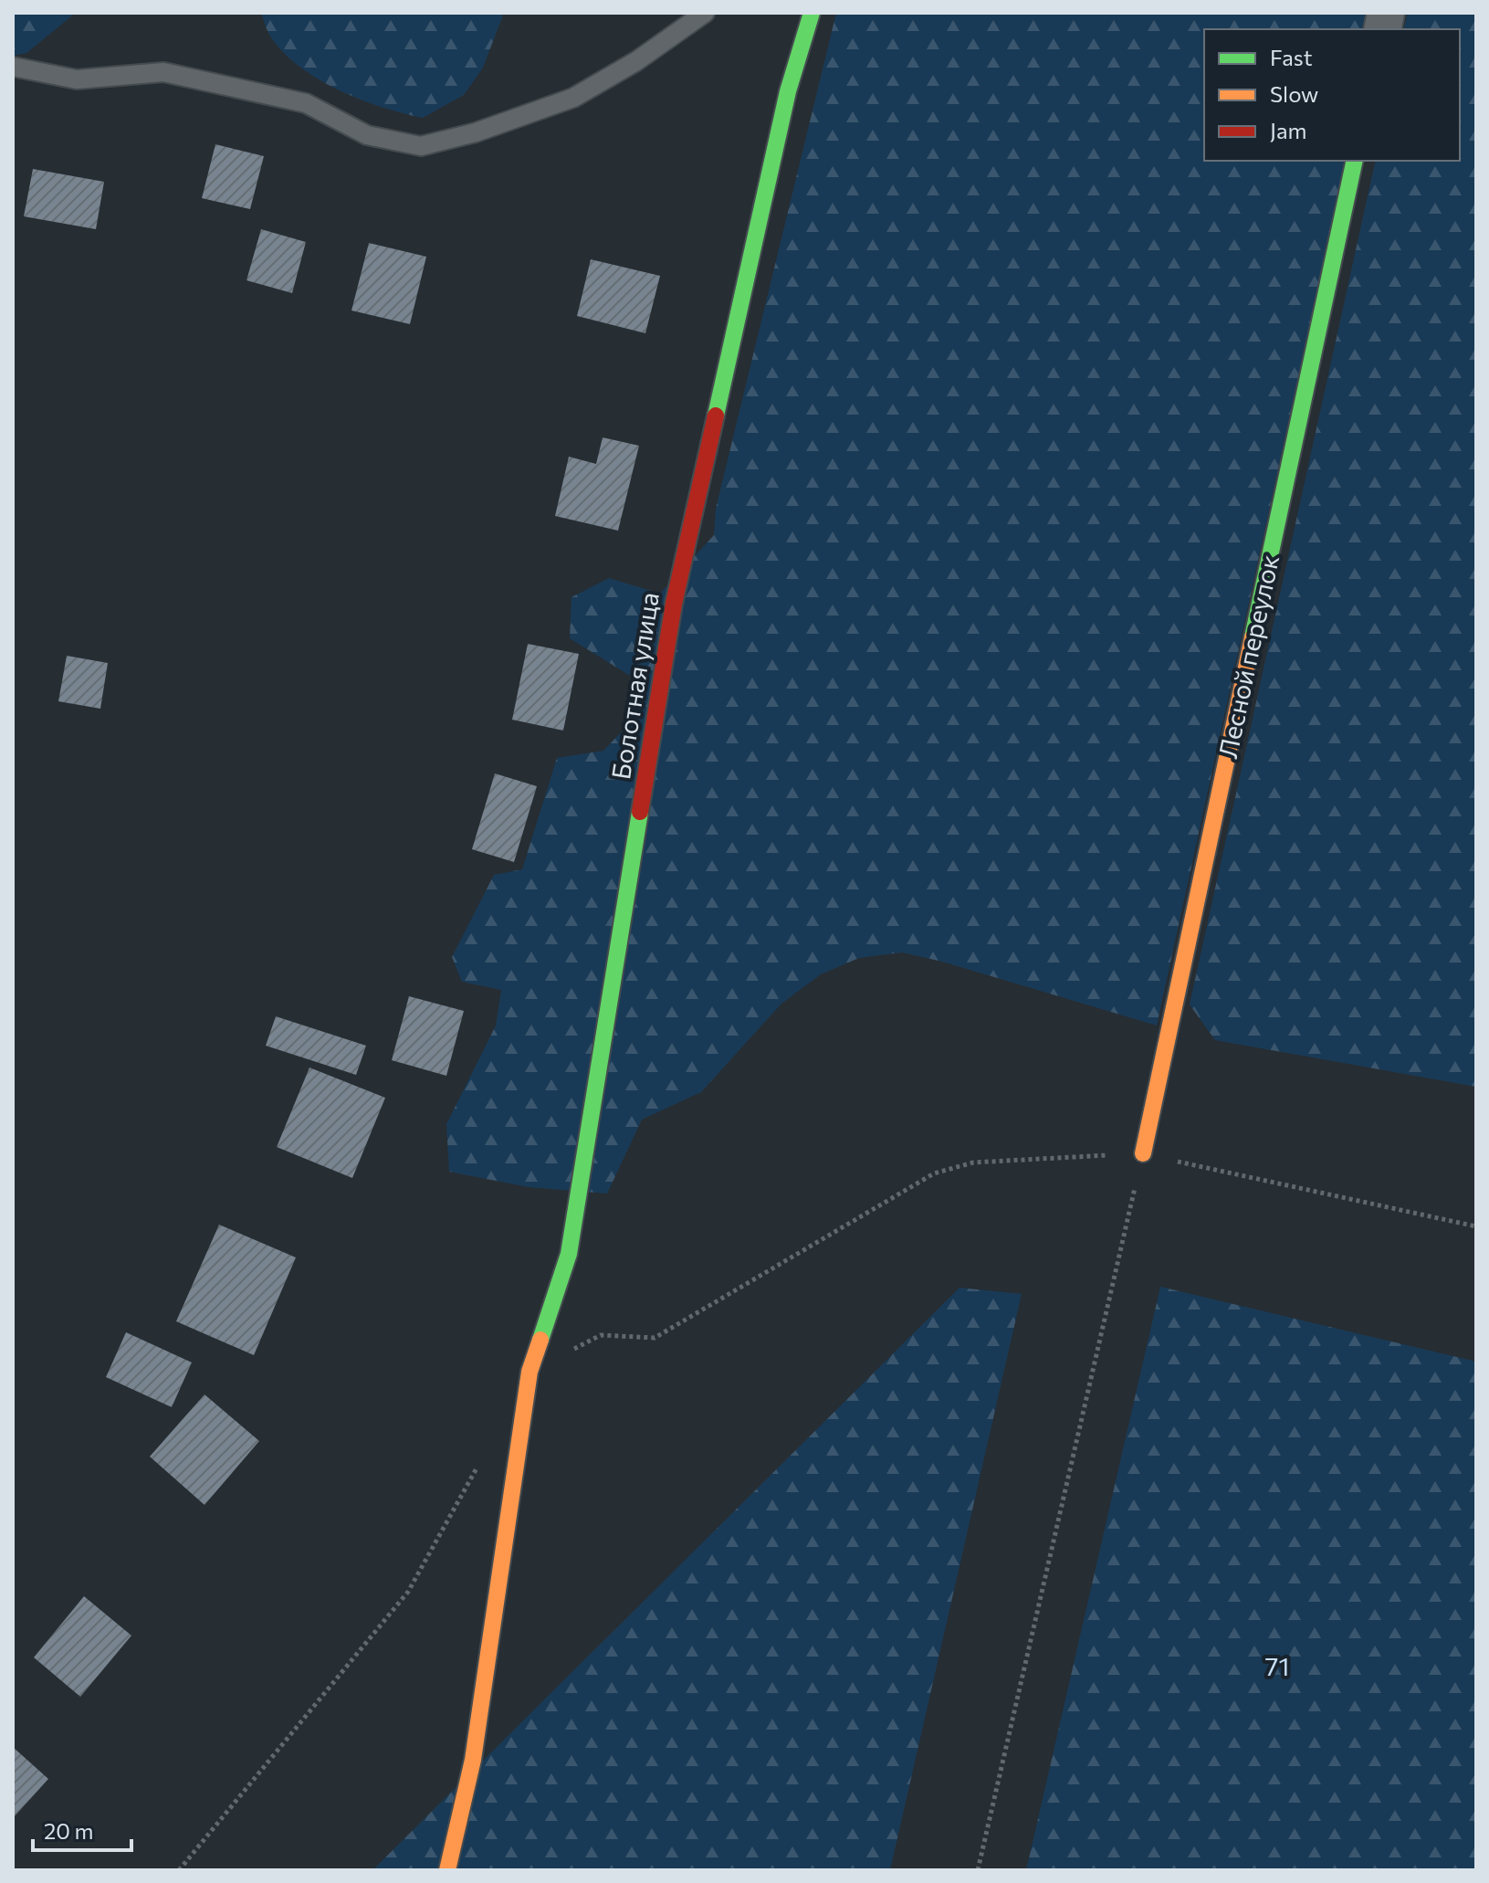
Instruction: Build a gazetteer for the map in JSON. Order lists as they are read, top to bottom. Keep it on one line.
{"streets":{"street":["Лесной переулок","Болотная улица"]},"parks":["71"],"legend":["Fast","Slow","Jam"],"scale_bar":"20 m"}
